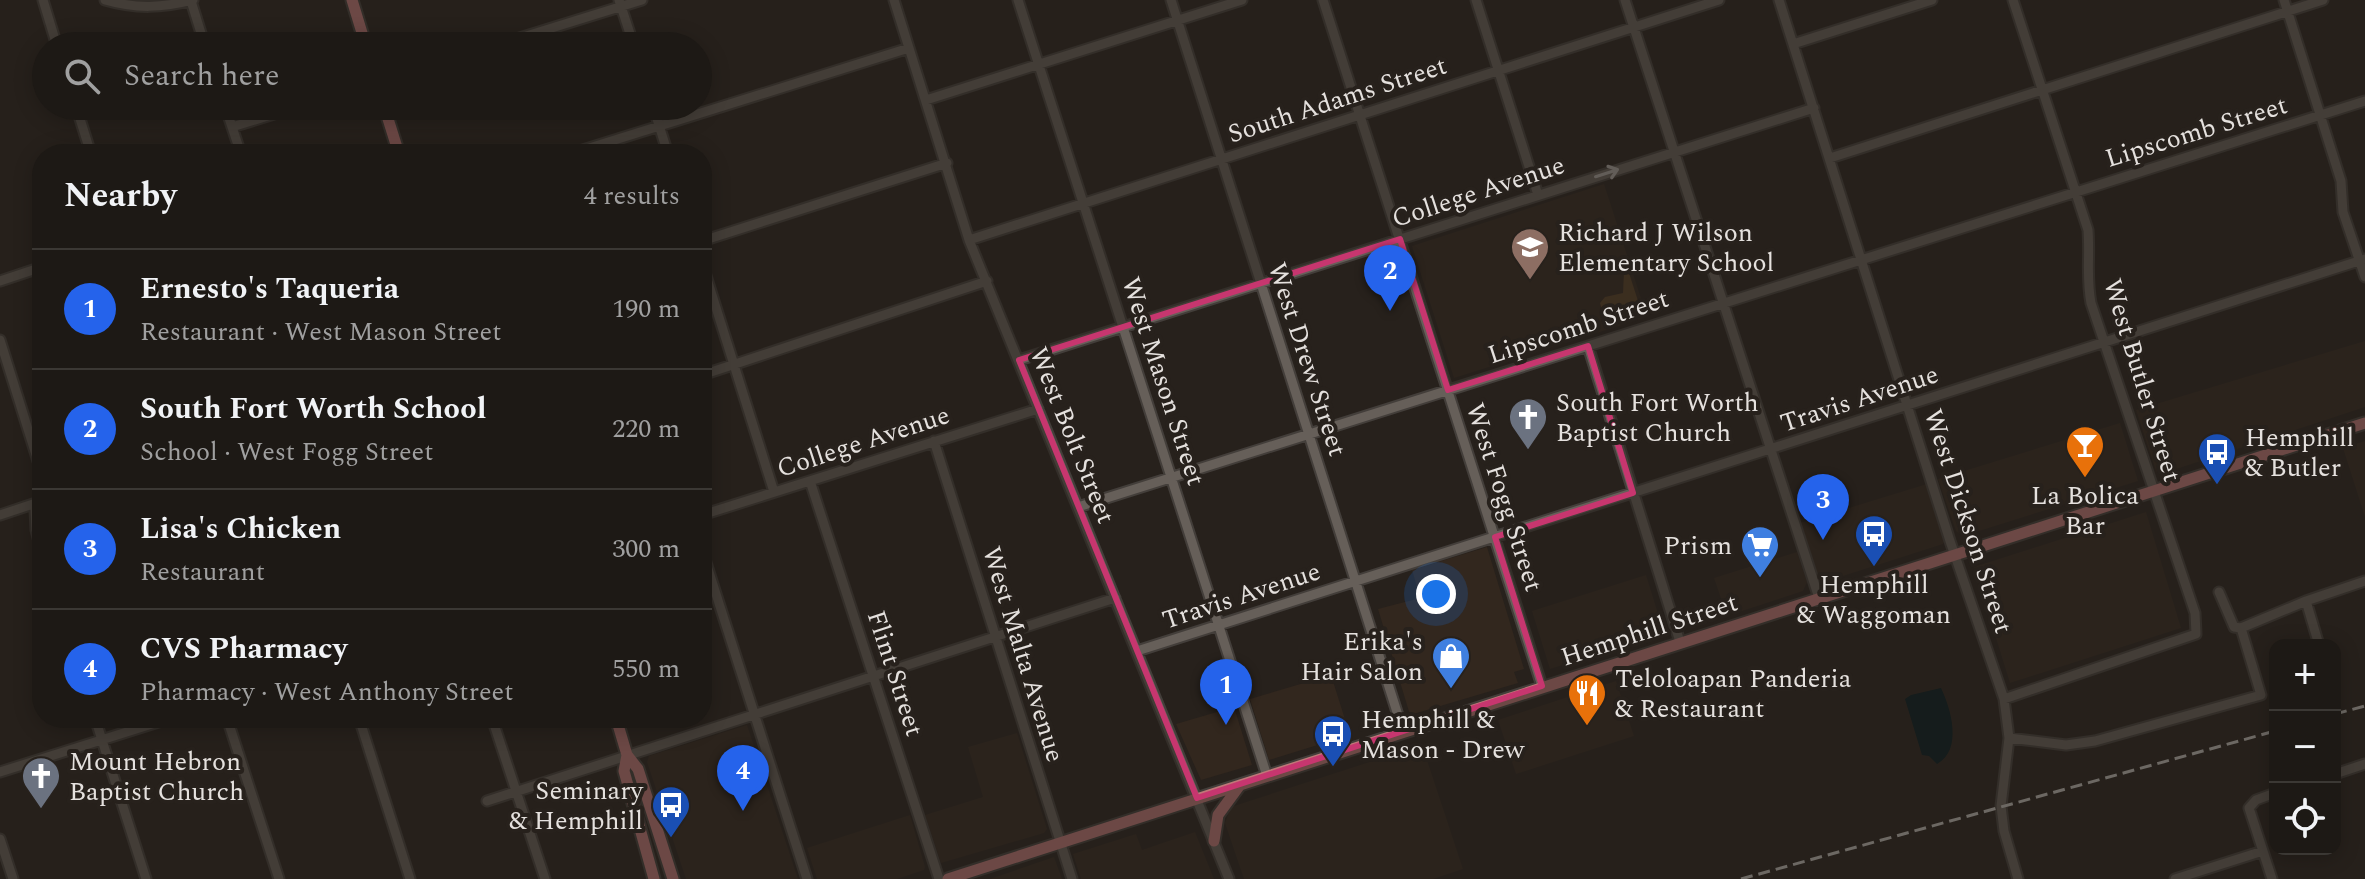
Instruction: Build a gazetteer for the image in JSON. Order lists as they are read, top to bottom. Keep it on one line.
{"streets":{"main road":["Hemphill Street"],"street":["South Adams Street","Lipscomb Street","College Avenue","West Drew Street","West Butler Street","West Mason Street","Travis Avenue","West Bolt Street","West Fogg Street","West Dickson Street","West Malta Avenue","Flint Street"]},"crossings":[["South Adams Street","West Drew Street"],["South Adams Street","West Mason Street"],["South Adams Street","West Bolt Street"],["South Adams Street","West Fogg Street"],["Lipscomb Street","West Drew Street"],["Lipscomb Street","West Butler Street"],["Lipscomb Street","West Mason Street"],["Lipscomb Street","West Bolt Street"],["Lipscomb Street","West Fogg Street"],["Lipscomb Street","West Dickson Street"],["College Avenue","West Drew Street"],["College Avenue","West Mason Street"],["College Avenue","West Bolt Street"],["College Avenue","West Fogg Street"],["College Avenue","West Dickson Street"],["College Avenue","West Malta Avenue"],["College Avenue","Flint Street"],["West Drew Street","Travis Avenue"],["West Drew Street","Hemphill Street"],["West Butler Street","Travis Avenue"],["West Butler Street","West Dickson Street"],["West Butler Street","Hemphill Street"],["West Mason Street","Travis Avenue"],["West Mason Street","Hemphill Street"],["Travis Avenue","West Bolt Street"],["Travis Avenue","West Fogg Street"],["Travis Avenue","West Dickson Street"],["West Bolt Street","Hemphill Street"],["West Fogg Street","Hemphill Street"],["West Dickson Street","Hemphill Street"],["Hemphill Street","West Malta Avenue"]],"places":{"school or university":["Richard J Wilson Elementary School"],"church":["South Fort Worth Baptist Church","Mount Hebron Baptist Church"],"bar":["La Bolica Bar"],"bus stop":["Hemphill & Butler","Hemphill & Waggoman","Hemphill & Mason - Drew","Seminary & Hemphill"],"supermarket":["Prism"],"shop":["Erika's Hair Salon"],"restaurant":["Teloloapan Panderia & Restaurant"]},"page":{"search":"Search here","heading":["Nearby","4 results"],"pins":["2","3","1","4"],"list":[{"mark":"1","name":"Ernesto's Taqueria","note":"Restaurant · West Mason Street","value":"190 m"},{"mark":"2","name":"South Fort Worth School","note":"School · West Fogg Street","value":"220 m"},{"mark":"3","name":"Lisa's Chicken","note":"Restaurant","value":"300 m"},{"mark":"4","name":"CVS Pharmacy","note":"Pharmacy · West Anthony Street","value":"550 m"}],"map_buttons":["+","−"]}}
